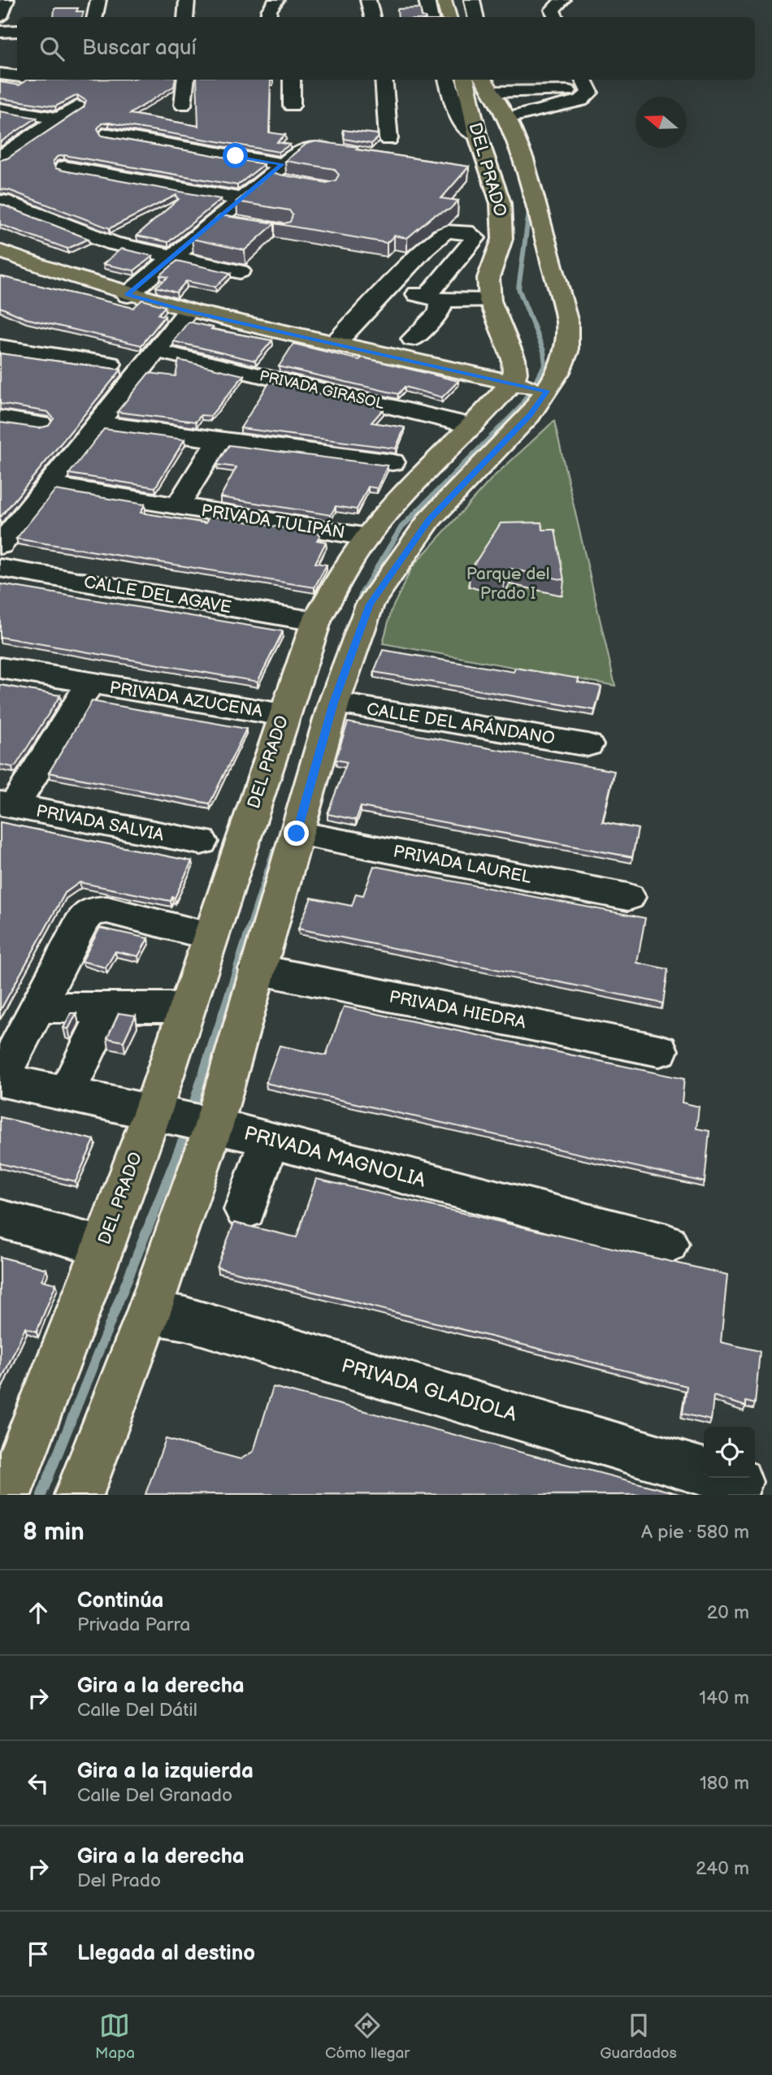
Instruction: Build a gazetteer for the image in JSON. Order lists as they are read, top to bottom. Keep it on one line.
{"streets":{"main road":["DEL PRADO"],"street":["PRIVADA GIRASOL","PRIVADA TULIPÁN","CALLE DEL AGAVE","PRIVADA AZUCENA","CALLE DEL ARÁNDANO","PRIVADA SALVIA","PRIVADA LAUREL","PRIVADA HIEDRA","PRIVADA MAGNOLIA","PRIVADA GLADIOLA"]},"crossings":[["DEL PRADO","PRIVADA GIRASOL"],["DEL PRADO","PRIVADA TULIPÁN"],["DEL PRADO","CALLE DEL AGAVE"],["DEL PRADO","PRIVADA AZUCENA"],["DEL PRADO","CALLE DEL ARÁNDANO"],["DEL PRADO","PRIVADA LAUREL"],["DEL PRADO","PRIVADA HIEDRA"],["DEL PRADO","PRIVADA MAGNOLIA"],["DEL PRADO","PRIVADA GLADIOLA"],["PRIVADA AZUCENA","PRIVADA SALVIA"]],"parks":["Parque del Prado I"],"north":"left","page":{"search":"Buscar aquí","heading":["8 min","A pie · 580 m"],"list":[["Continúa","Privada Parra","20 m"],["Gira a la derecha","Calle Del Dátil","140 m"],["Gira a la izquierda","Calle Del Granado","180 m"],["Gira a la derecha","Del Prado","240 m"],"Llegada al destino"],"nav":["Mapa","Cómo llegar","Guardados"]}}
